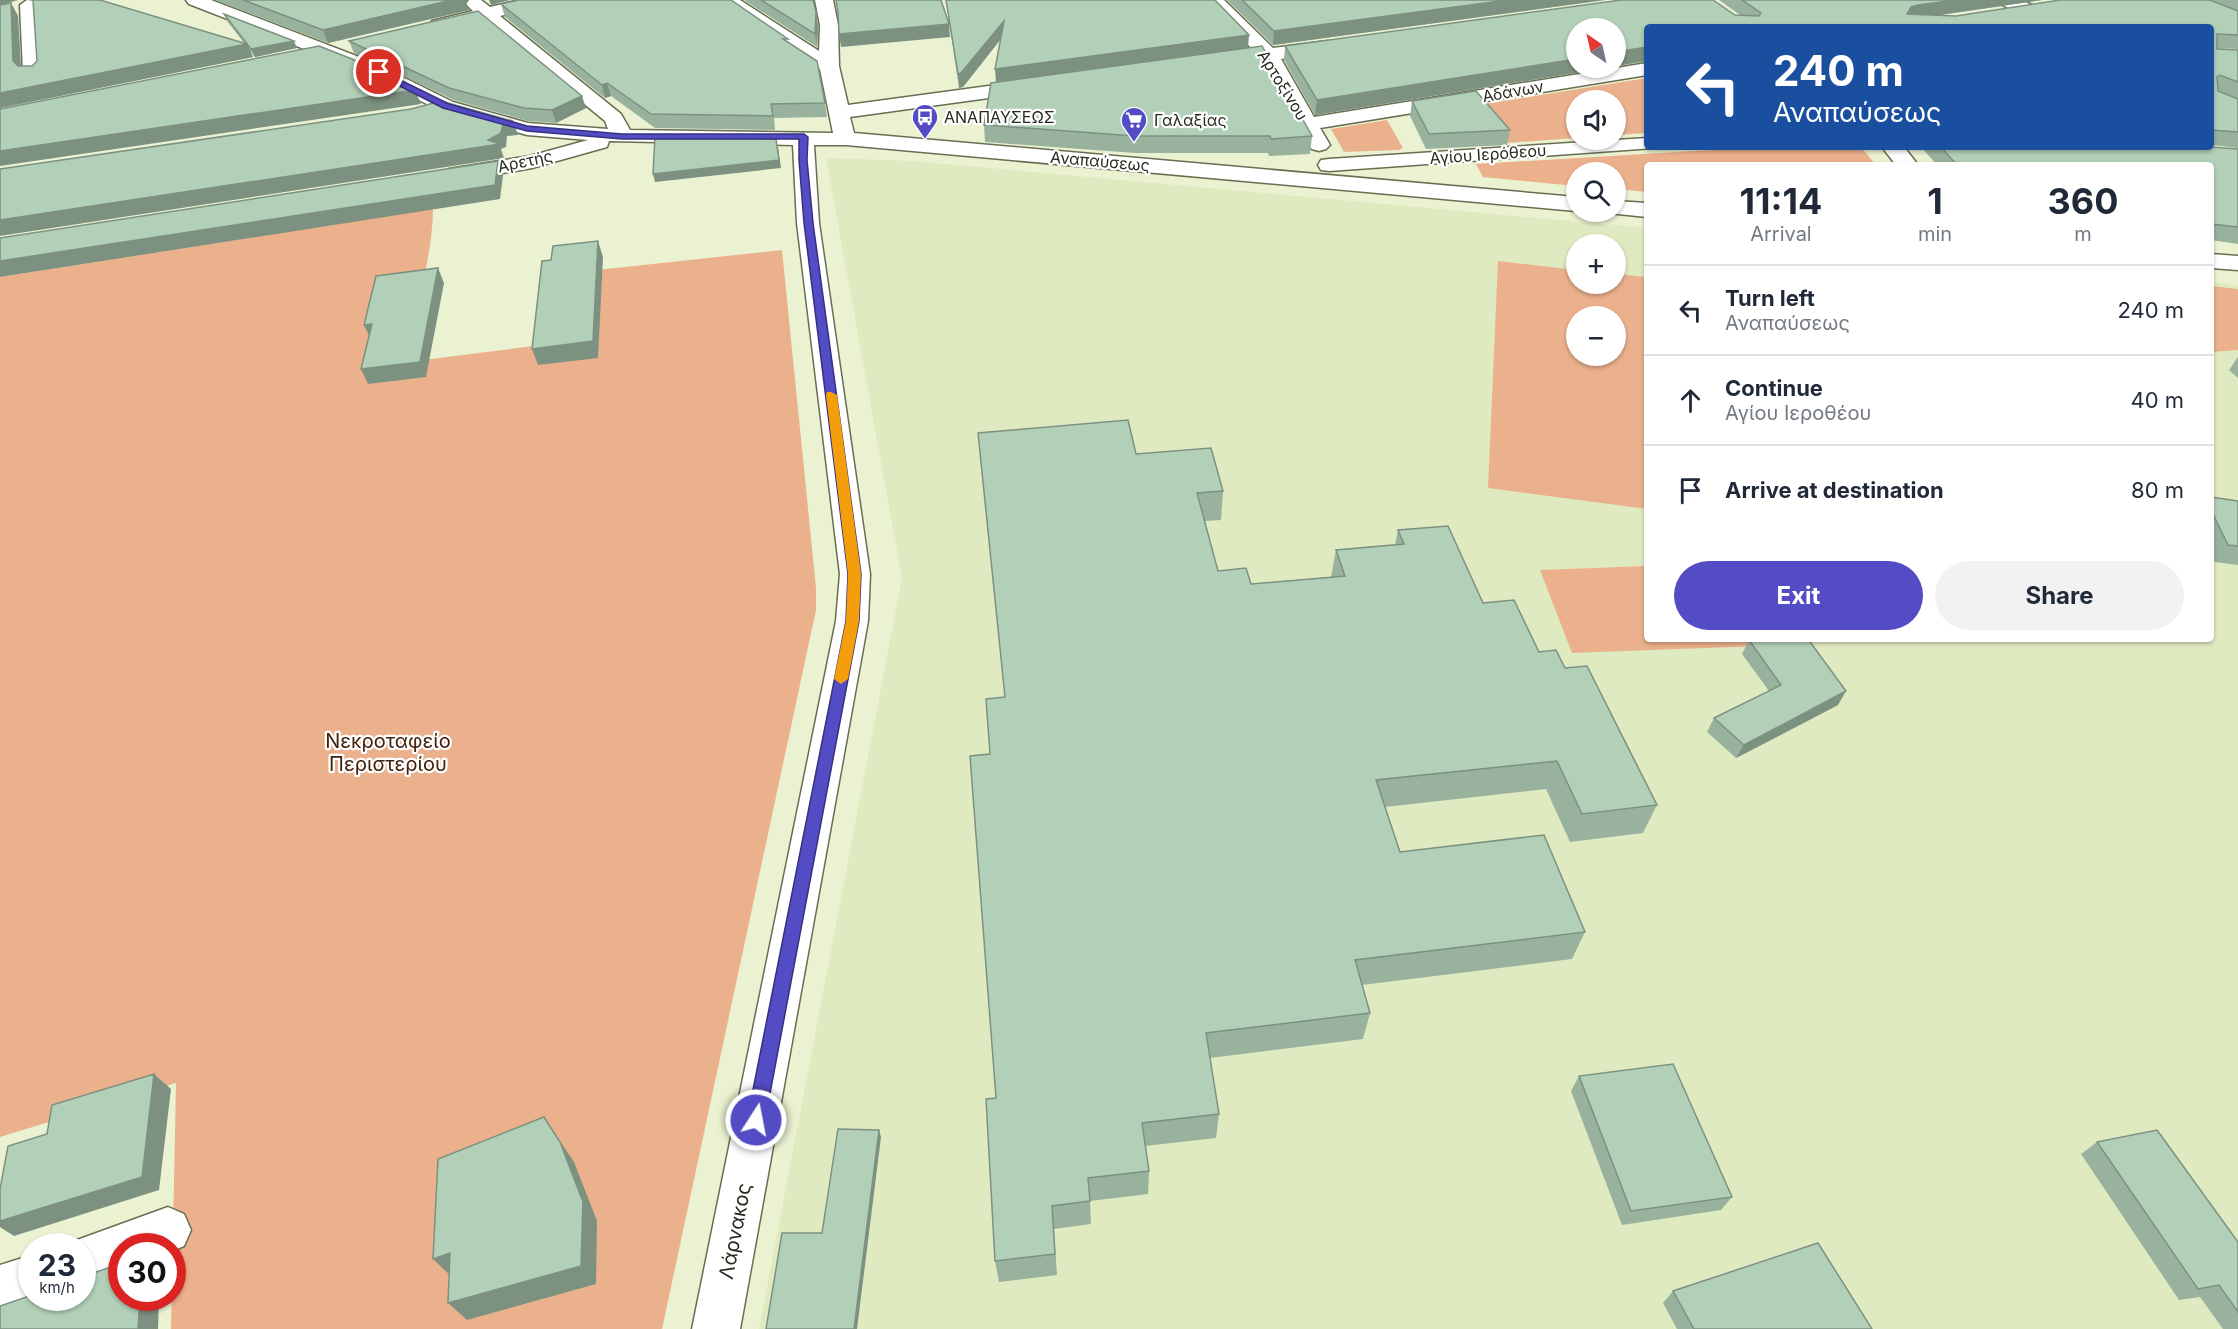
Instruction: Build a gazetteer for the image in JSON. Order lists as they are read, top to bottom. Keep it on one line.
{"streets":{"street":["Αρτοξίνου","Αδάνων","Αγίου Ιερόθεου","Αρετής","Αναπαύσεως","Λάρνακος"]},"crossings":[["Αρτοξίνου","Αδάνων"],["Αρτοξίνου","Αγίου Ιερόθεου"],["Αρτοξίνου","Αναπαύσεως"],["Αγίου Ιερόθεου","Αναπαύσεως"],["Αρετής","Αναπαύσεως"],["Αναπαύσεως","Λάρνακος"]],"parks":["Νεκροταφείο Περιστερίου"],"places":{"bus stop":["ΑΝΑΠΑΥΣΕΩΣ"],"supermarket":["Γαλαξίας"]},"north":"top left","page":{"map_buttons":["+","−"],"turn":["240 m","Αναπαύσεως"],"eta":["11:14","Arrival","1","min","360","m"],"list":[{"name":"Turn left","note":"Αναπαύσεως","value":"240 m"},{"name":"Continue","note":"Αγίου Ιεροθέου","value":"40 m"},{"name":"Arrive at destination","value":"80 m"}],"buttons":["Exit","Share"],"speed":"23 km/h","limit":"30"}}
